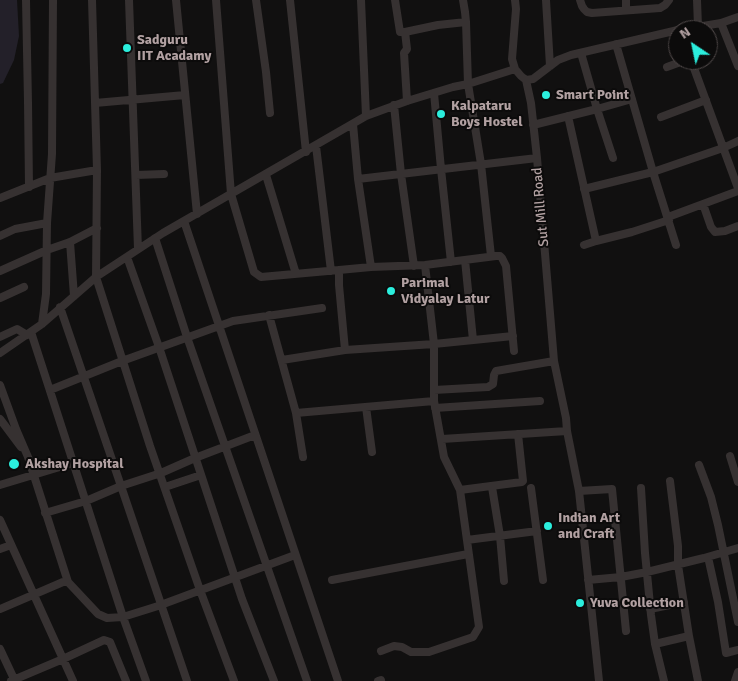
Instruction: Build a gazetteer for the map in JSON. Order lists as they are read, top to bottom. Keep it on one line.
{"streets":{"street":["Sut Mill Road"]},"places":["Sadguru IIT Acadamy","Smart Point","Kalpataru Boys Hostel","Parimal Vidyalay Latur","Akshay Hospital","Indian Art and Craft","Yuva Collection"],"north":"top left"}
